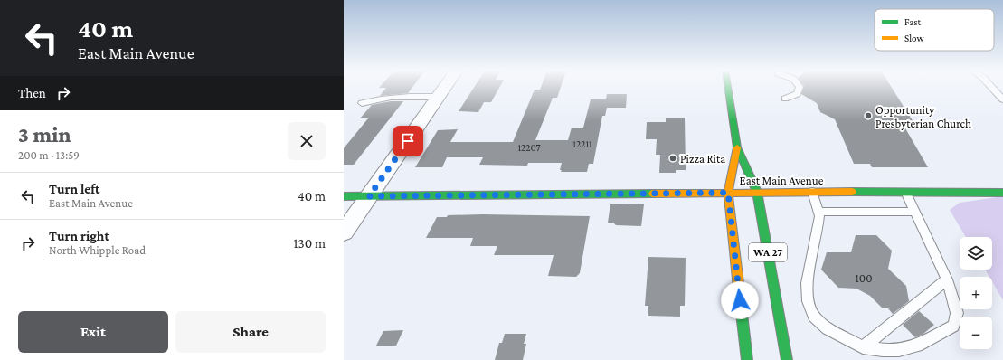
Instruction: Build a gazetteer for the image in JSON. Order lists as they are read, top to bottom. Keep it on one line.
{"streets":{"street":["East Main Avenue","WA 27"]},"crossings":[["East Main Avenue","WA 27"]],"places":["Opportunity Presbyterian Church","Pizza Rita"],"house_numbers":["12211","12207","100"],"legend":["Fast","Slow"],"page":{"turn":["40 m","East Main Avenue"],"then":"Then","heading":["3 min","200 m · 13:59"],"list":[{"name":"Turn left","note":"East Main Avenue","value":"40 m"},{"name":"Turn right","note":"North Whipple Road","value":"130 m"}],"map_buttons":["+","−"],"buttons":["Exit","Share"]}}
